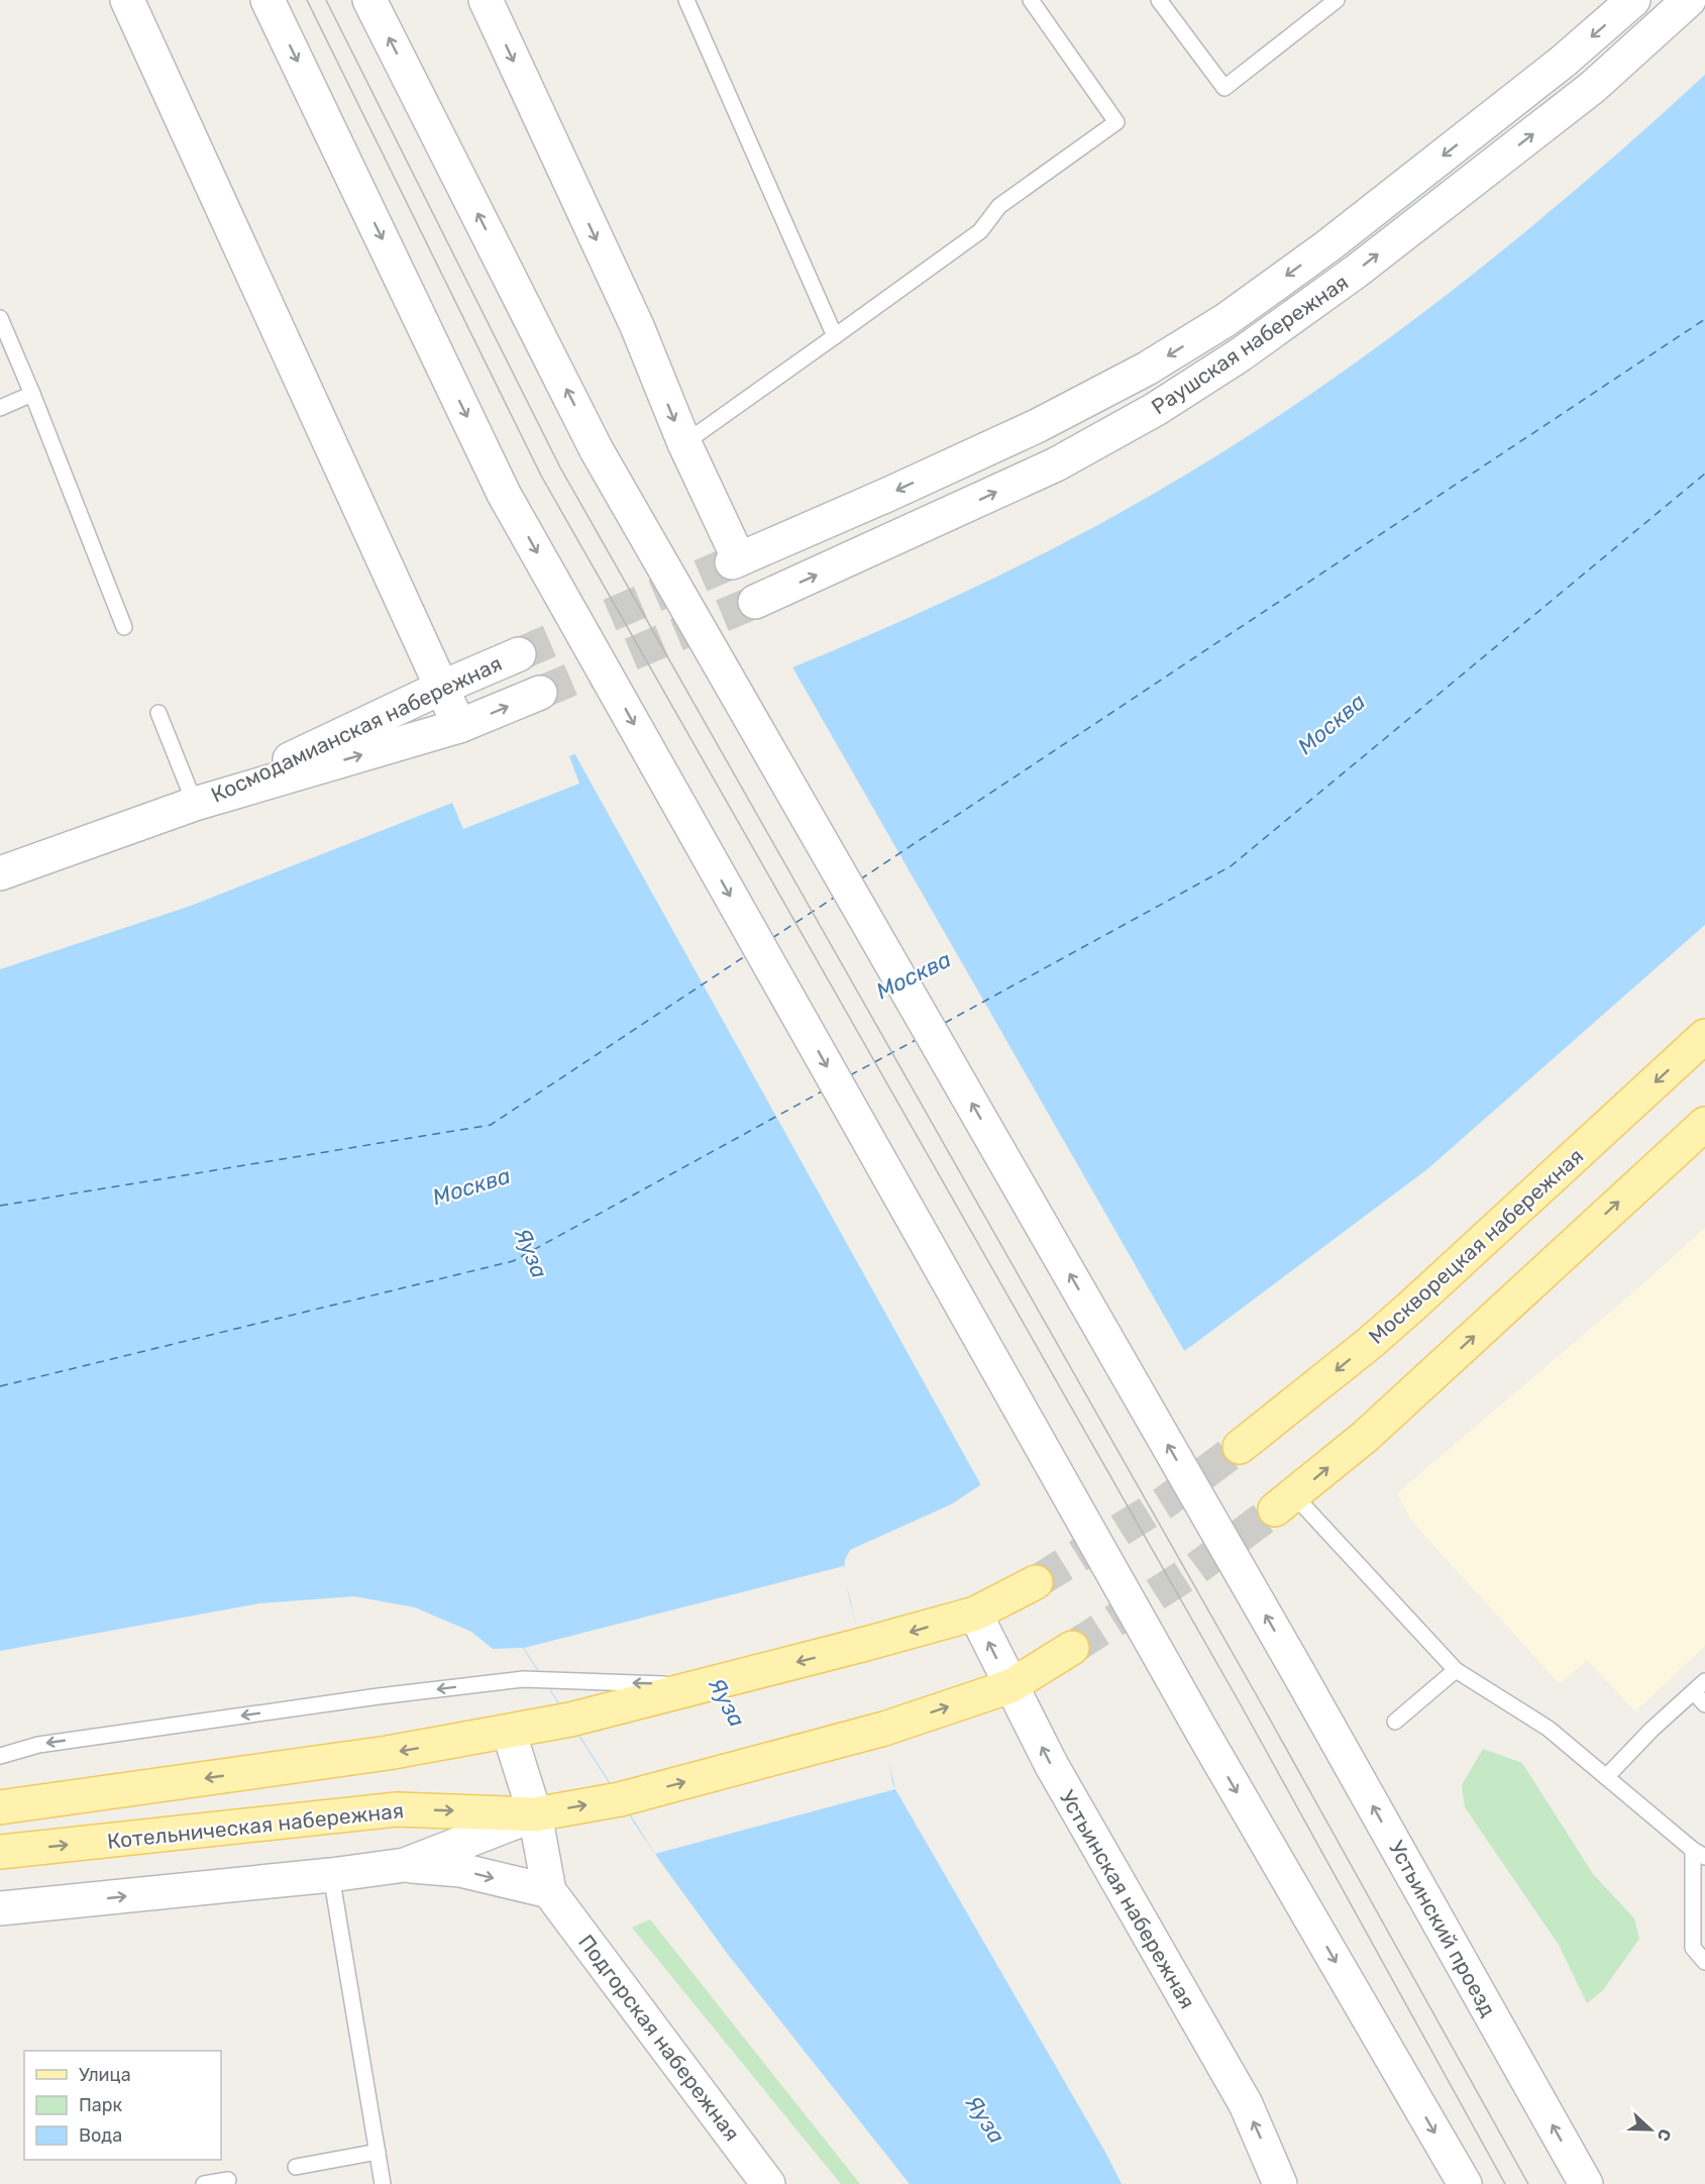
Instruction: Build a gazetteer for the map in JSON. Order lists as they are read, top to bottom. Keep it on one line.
{"streets":{"main road":["Раушская набережная","Космодамианская набережная","Москворецкая набережная","Котельническая набережная","Устьинская набережная","Устьинский проезд","Подгорская набережная"]},"crossings":[["Котельническая набережная","Устьинская набережная"],["Котельническая набережная","Подгорская набережная"]],"water":["Москва","Яуза"],"legend":["Улица","Парк","Вода"],"north":"right"}
